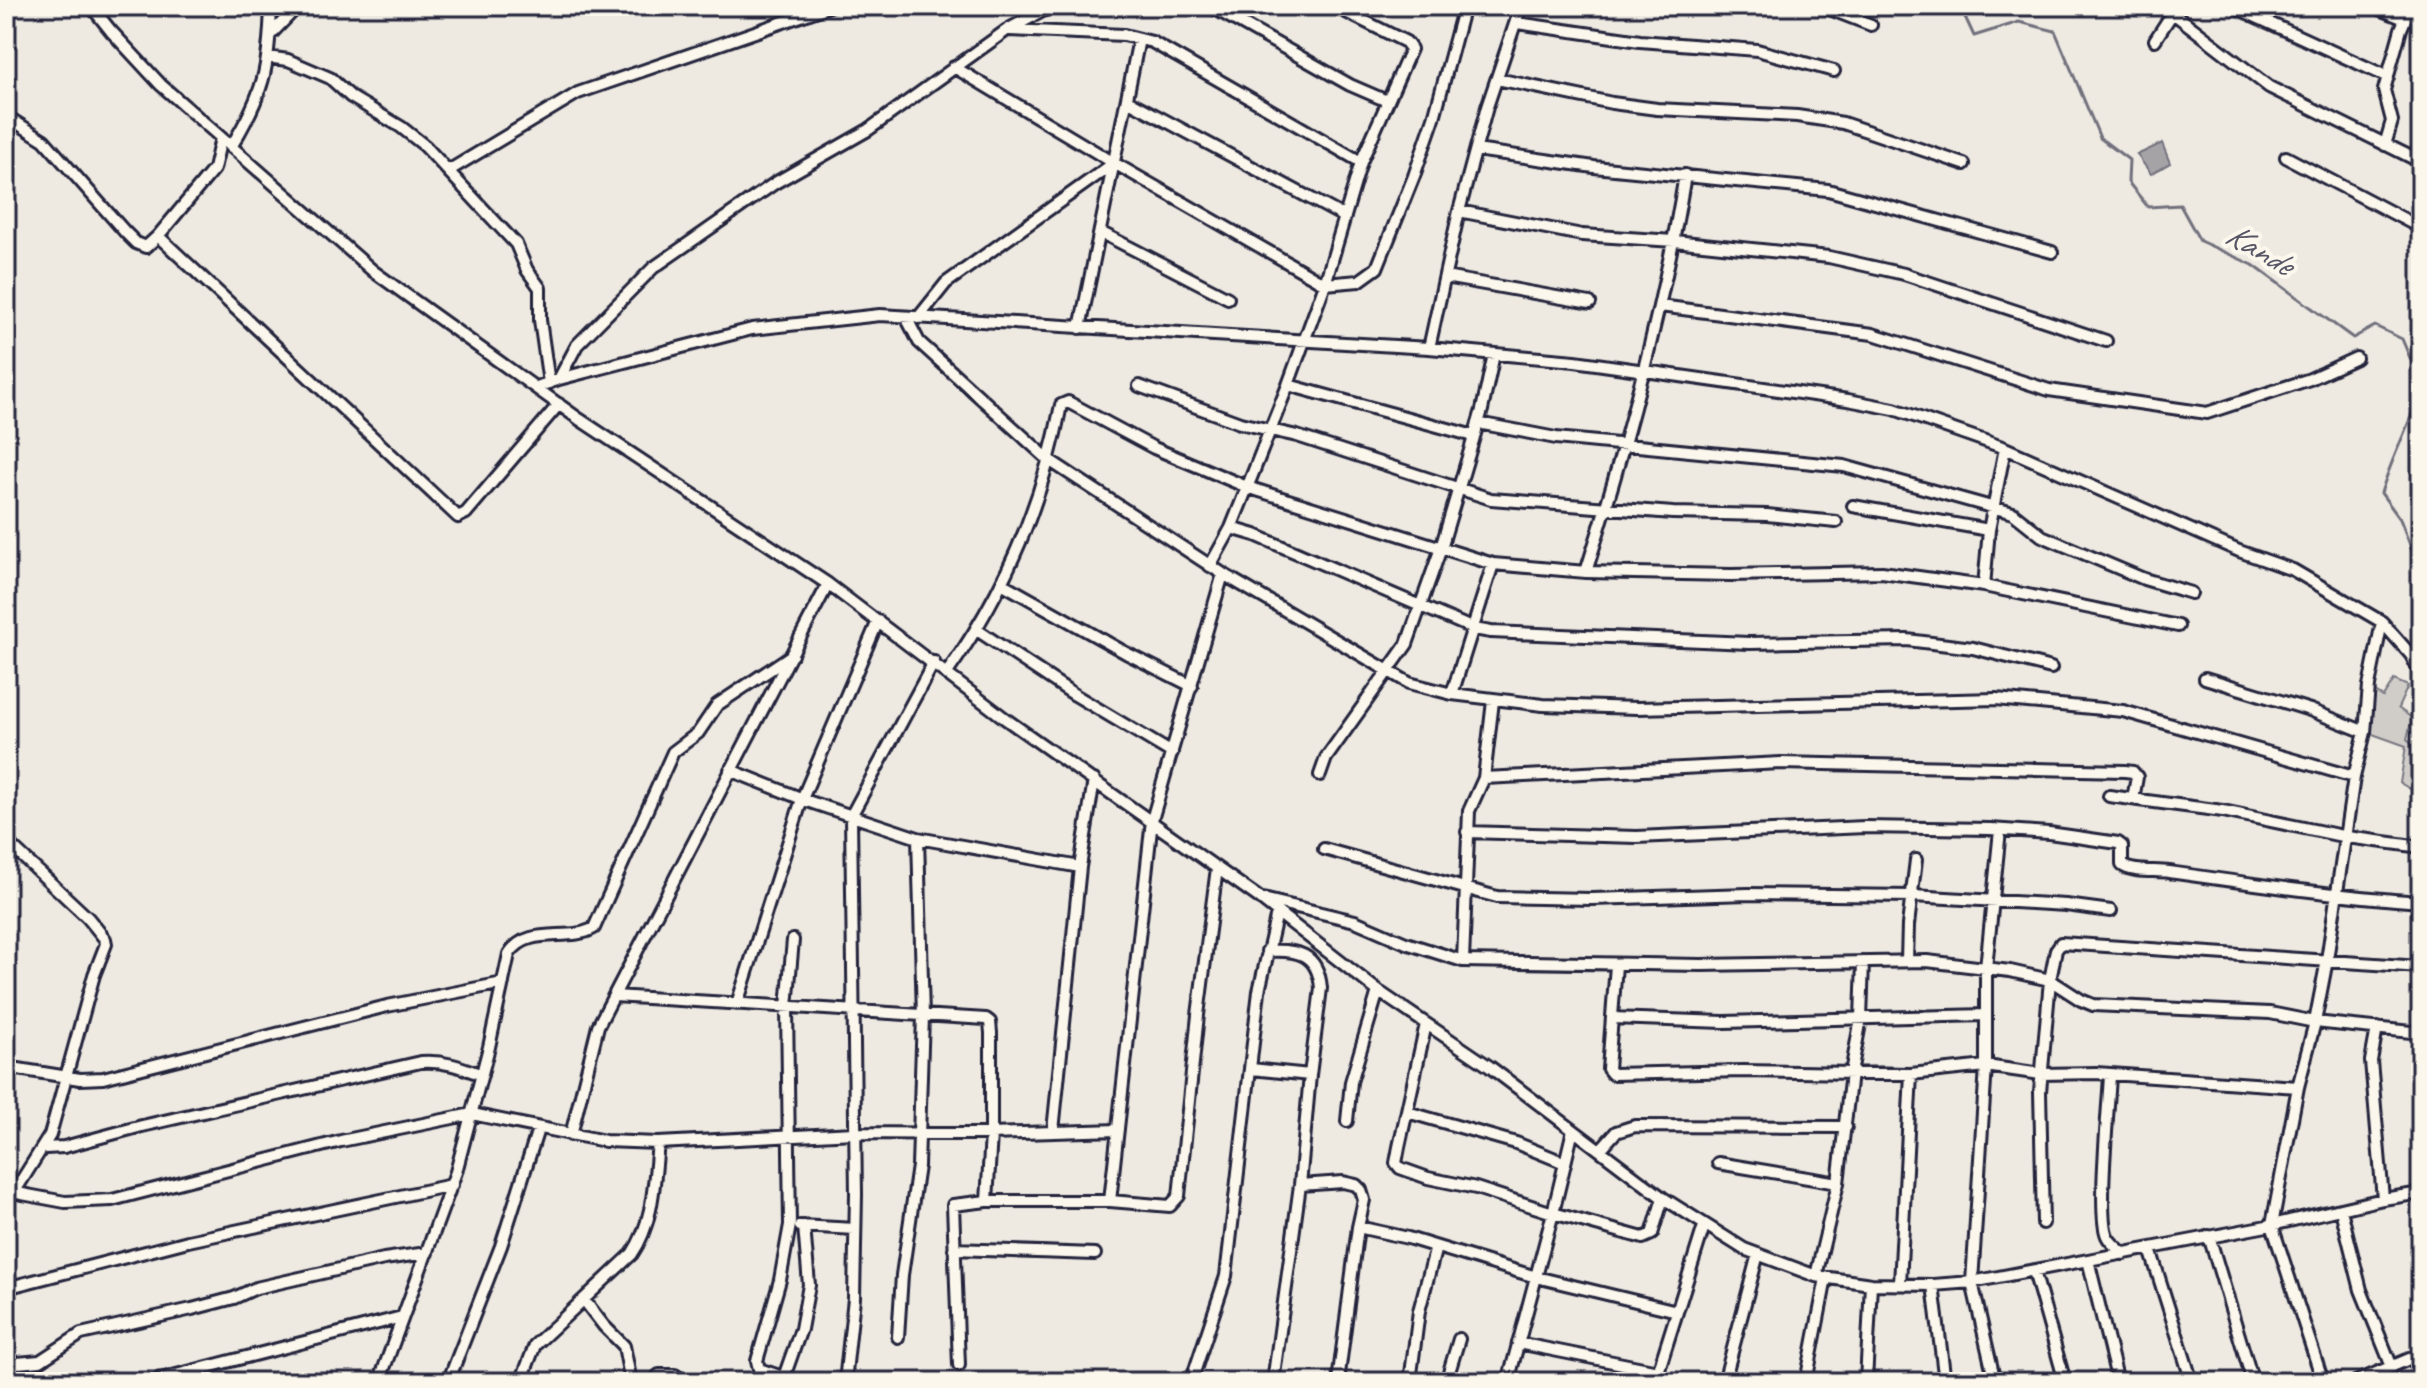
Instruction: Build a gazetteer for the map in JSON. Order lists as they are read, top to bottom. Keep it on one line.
{"water":["Kande"]}
